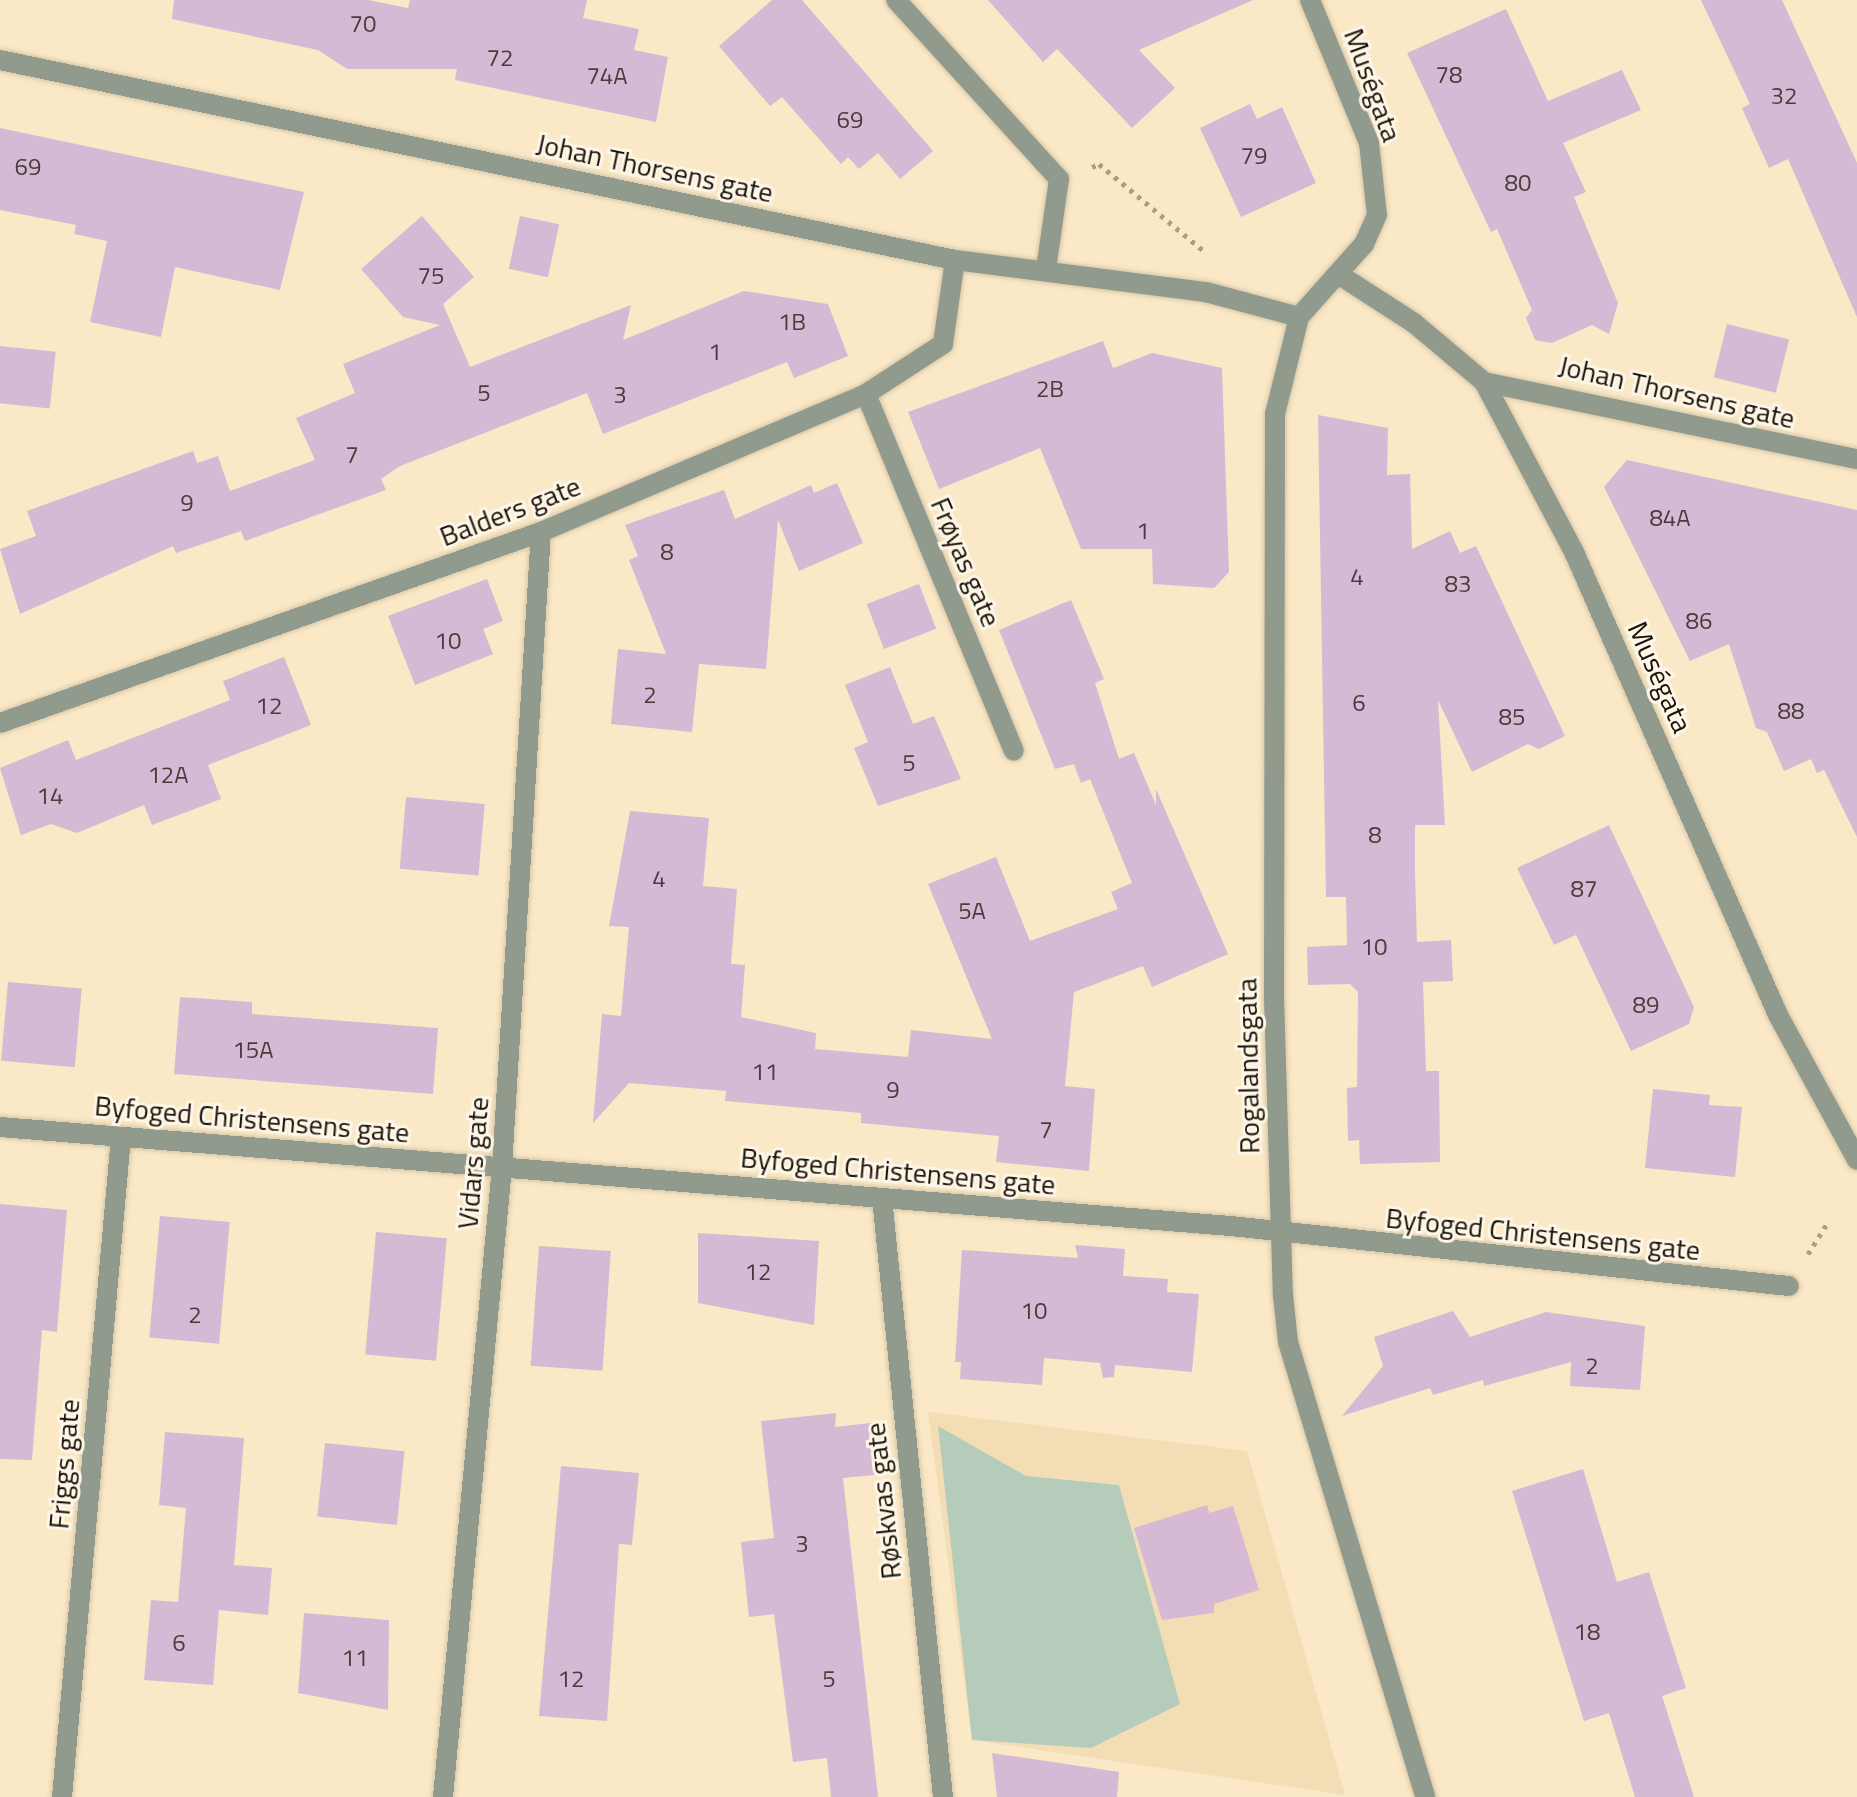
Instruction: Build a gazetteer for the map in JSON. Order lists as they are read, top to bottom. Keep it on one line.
{"streets":{"street":["Muségata","Johan Thorsens gate","Balders gate","Frøyas gate","Rogalandsgata","Byfoged Christensens gate","Vidars gate","Friggs gate","Røskvas gate"]},"crossings":[["Muségata","Johan Thorsens gate"],["Muségata","Rogalandsgata"],["Johan Thorsens gate","Balders gate"],["Johan Thorsens gate","Rogalandsgata"],["Balders gate","Frøyas gate"],["Balders gate","Vidars gate"],["Rogalandsgata","Byfoged Christensens gate"],["Byfoged Christensens gate","Vidars gate"],["Byfoged Christensens gate","Friggs gate"],["Byfoged Christensens gate","Røskvas gate"]],"house_numbers":["70","72","78","74A","32","69","79","69","80","75","1B","1","2B","5","3","7","9","84A","1","8","4","83","86","10","2","6","12","88","85","5","12A","14","8","4","87","5A","10","89","15A","11","9","7","12","10","2","2","3","18","6","11","12","5"]}
